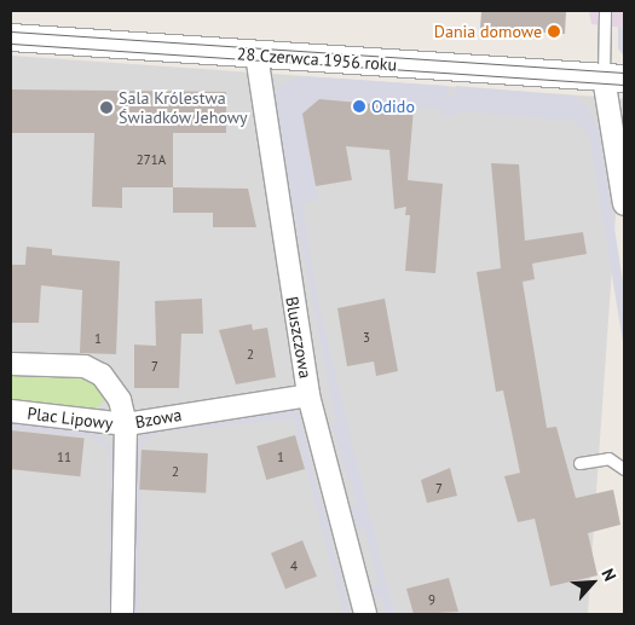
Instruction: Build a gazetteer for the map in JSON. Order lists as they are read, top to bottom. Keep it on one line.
{"streets":{"street":["28 Czerwca 1956 roku","Bluszczowa","Plac Lipowy","Bzowa"]},"crossings":[["28 Czerwca 1956 roku","Bluszczowa"],["Bluszczowa","Bzowa"],["Plac Lipowy","Bzowa"]],"places":["Dania domowe","Odido","Sala Królestwa Świadków Jehowy"],"house_numbers":["271A","3","1","2","7","11","1","2","7","4","9"],"north":"top right"}
